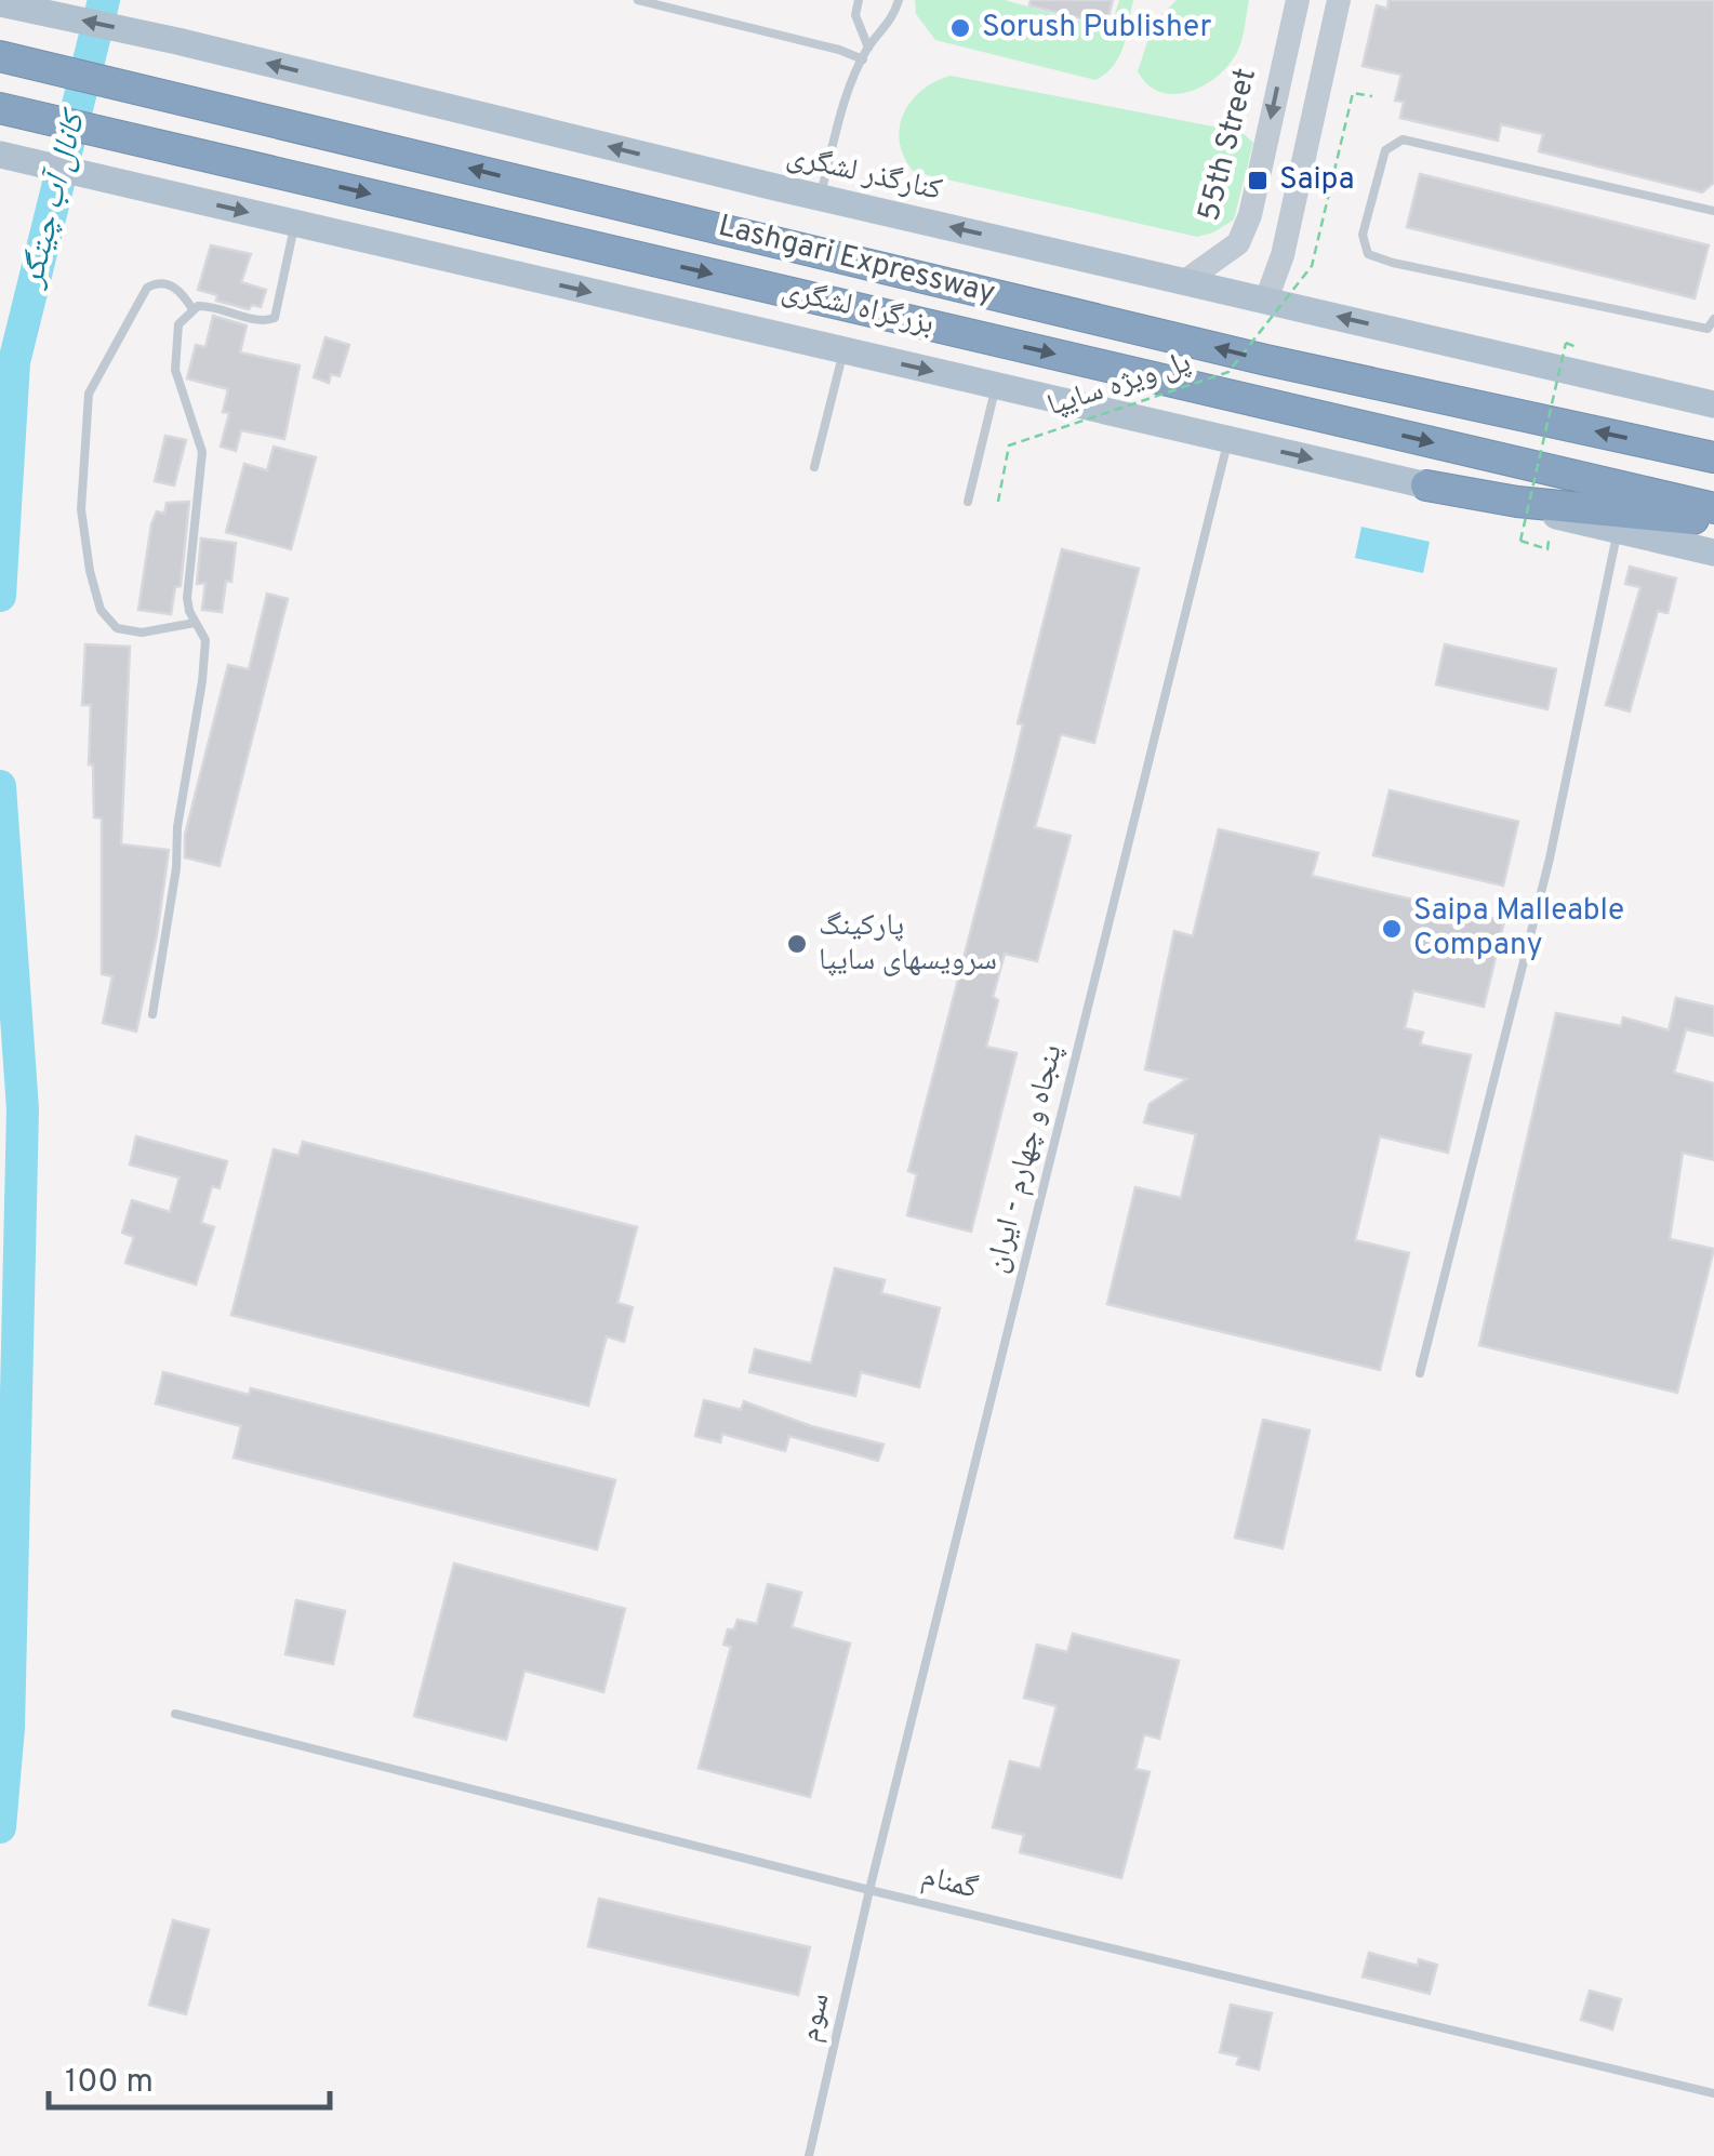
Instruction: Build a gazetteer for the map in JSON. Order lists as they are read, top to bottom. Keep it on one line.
{"streets":{"highway":["Lashgari Expressway","بزرگراه لشگری"],"main road":["55th Street","کنارگذر لشگری"],"lane":["پنجاه و چهارم - ایران","گمنام","سوم"],"path":["پل ویژه سایپا"]},"crossings":[["55th Street","کنارگذر لشگری"],["پنجاه و چهارم - ایران","گمنام"],["پنجاه و چهارم - ایران","سوم"],["گمنام","سوم"]],"one_way":["Lashgari Expressway","بزرگراه لشگری"],"water":["کانال آب چیتگر"],"places":{"other":["Sorush Publisher","Saipa Malleable Company","پارکینگ سرویسهای سایپا"],"transit":["Saipa"]},"scale_bar":"100 m"}
